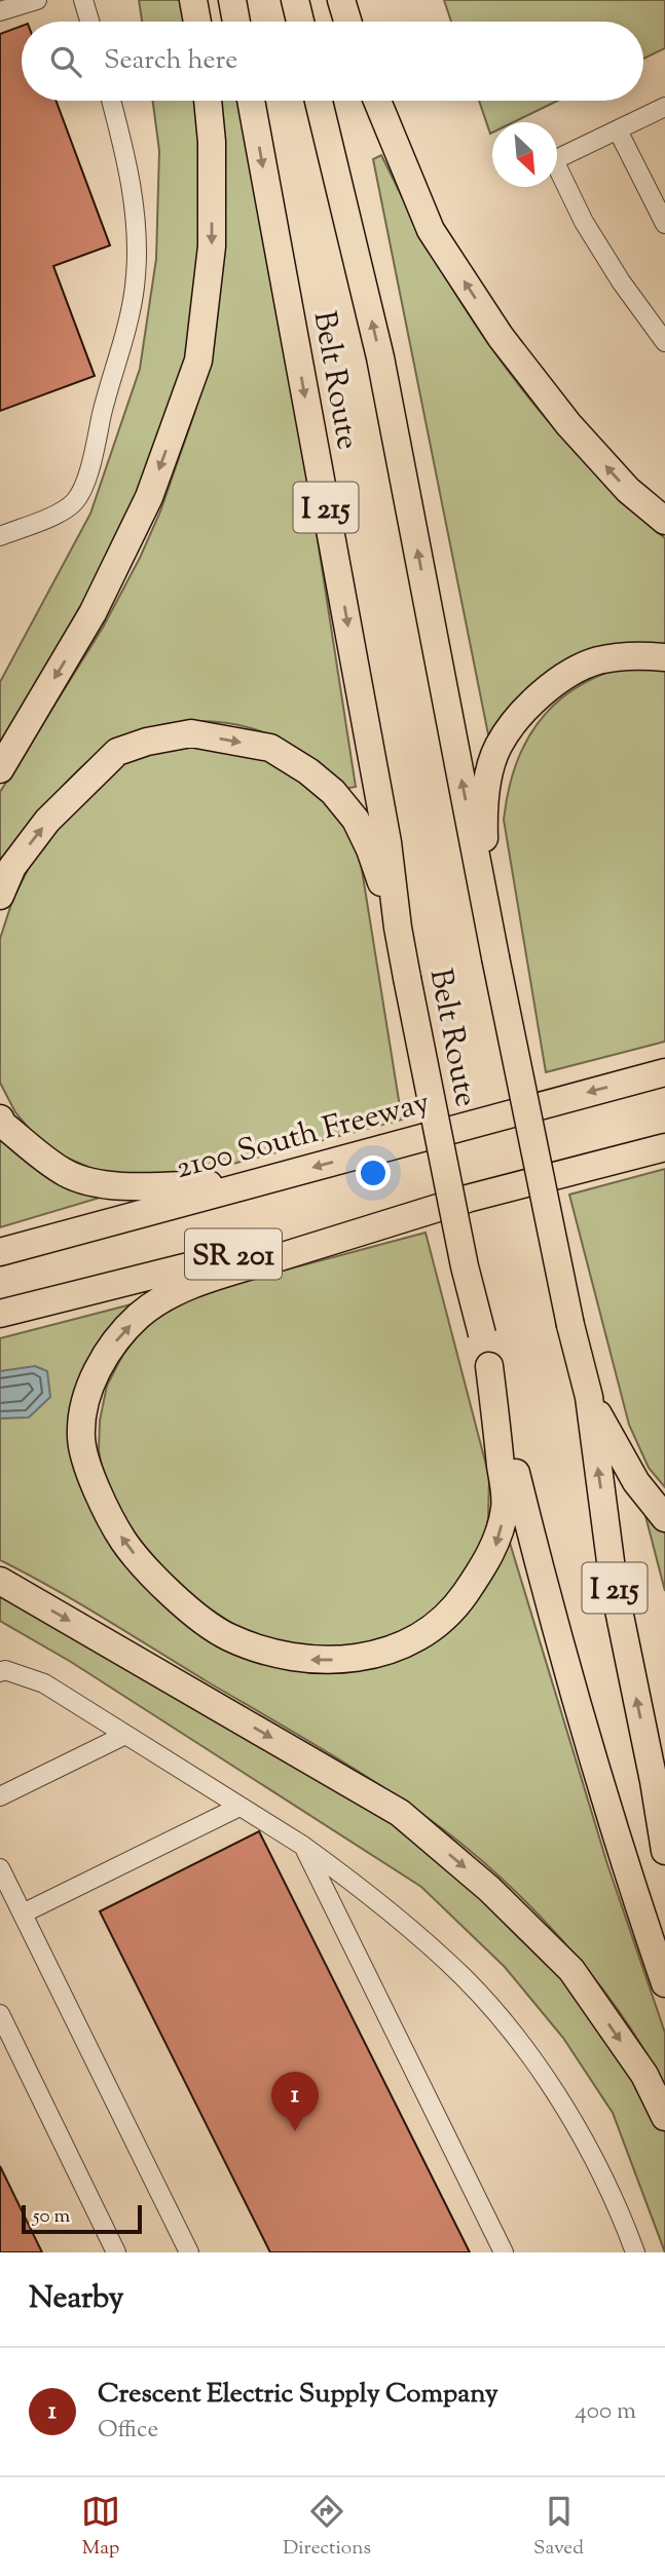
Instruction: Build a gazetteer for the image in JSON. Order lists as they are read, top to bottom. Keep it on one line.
{"streets":{"highway":["Belt Route","I 215","2100 South Freeway","SR 201"]},"scale_bar":"50 m","north":"bottom right","page":{"search":"Search here","pins":"1","scale":"50 m","heading":"Nearby","list":[{"mark":"1","name":"Crescent Electric Supply Company","note":"Office","value":"400 m"}],"nav":["Map","Directions","Saved"]}}
